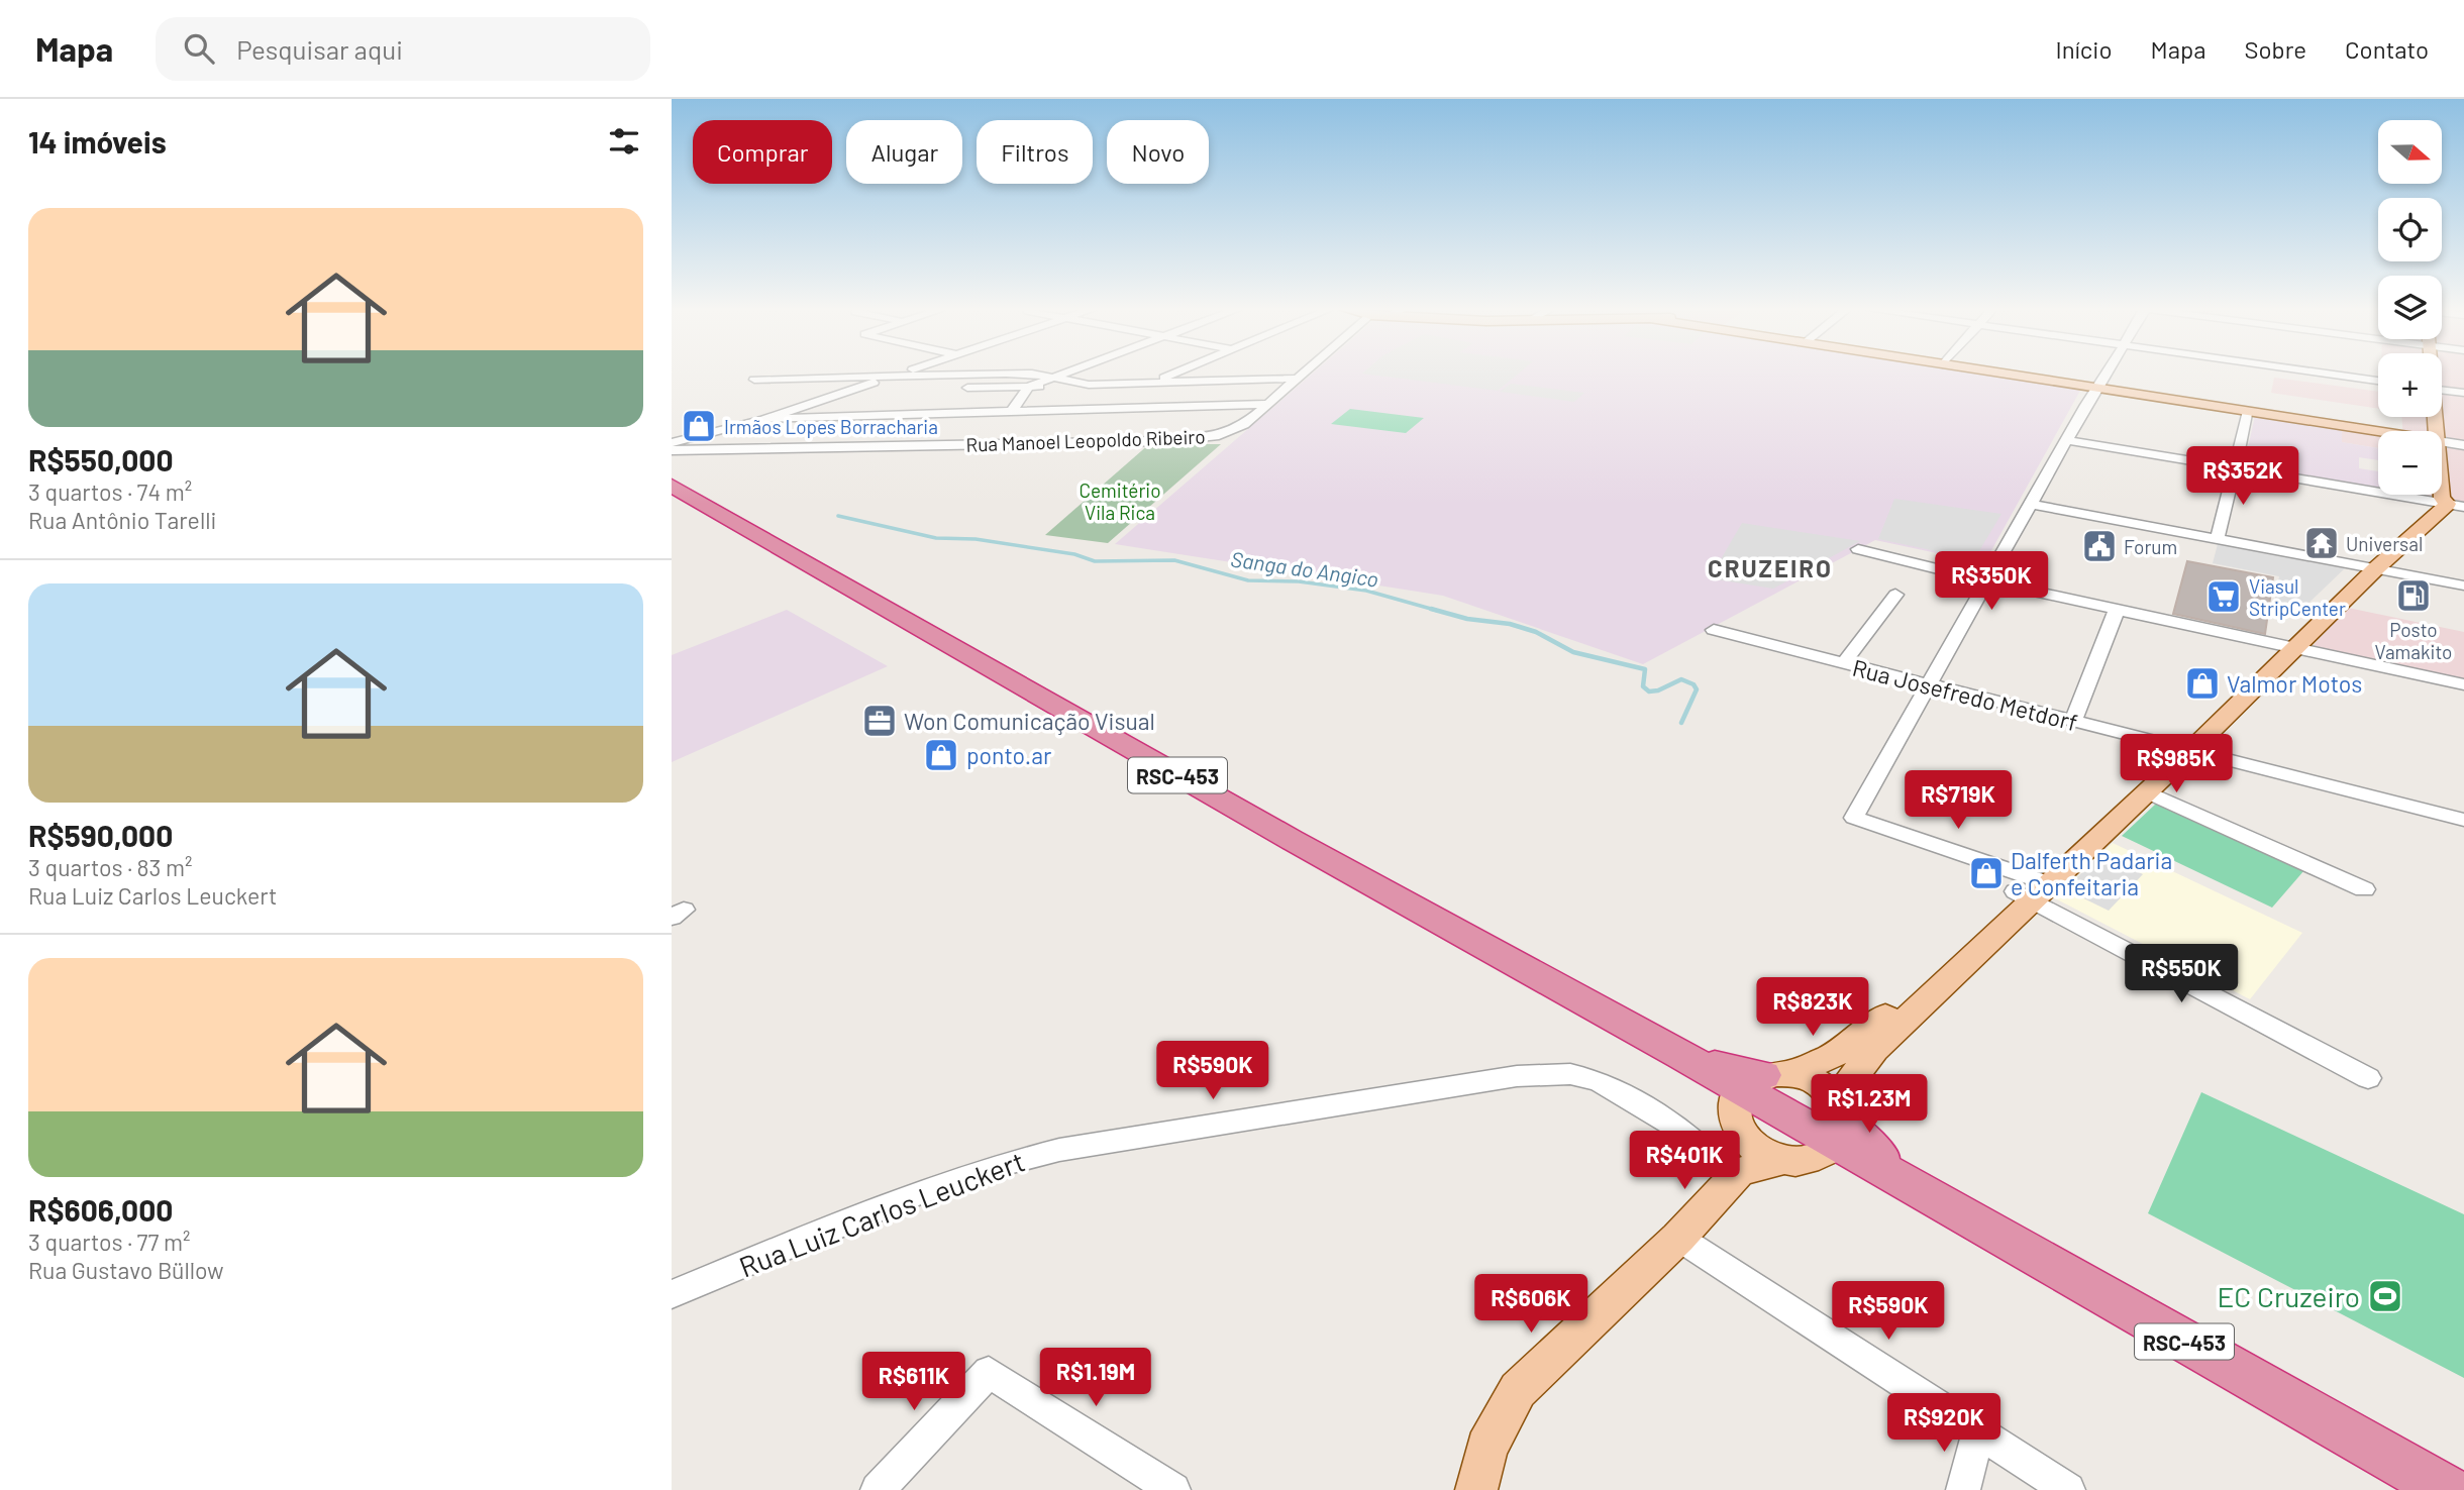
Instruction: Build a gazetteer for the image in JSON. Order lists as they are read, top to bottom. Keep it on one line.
{"streets":{"highway":["RSC-453"],"street":["Rua Manoel Leopoldo Ribeiro","Rua Josefredo Metdorf","Rua Luiz Carlos Leuckert"]},"districts":["CRUZEIRO"],"water":["Sanga do Angico"],"parks":["Cemitério Vila Rica"],"places":{"shop":["Irmãos Lopes Borracharia","Valmor Motos","ponto.ar","Dalferth Padaria e Confeitaria"],"temple":["Universal"],"public building":["Forum"],"fuel station":["Posto Vamakito"],"supermarket":["Viasul StripCenter"],"office":["Won Comunicação Visual"],"sports":["EC Cruzeiro"]},"north":"right","page":{"header":"Mapa","search":"Pesquisar aqui","nav":["Início","Mapa","Sobre","Contato"],"heading":"14 imóveis","map_buttons":["+","−"],"chip":["Comprar","Alugar","Filtros","Novo"],"list":[{"name":"R$550,000","note":"3 quartos · 74 m² · Rua Antônio Tarelli"},{"name":"R$590,000","note":"3 quartos · 83 m² · Rua Luiz Carlos Leuckert"},{"name":"R$606,000","note":"3 quartos · 77 m² · Rua Gustavo Büllow"}],"price":["R$352K","R$350K","R$985K","R$719K","R$550K","R$823K","R$590K","R$1.23M","R$401K","R$606K","R$590K","R$1.19M","R$611K","R$920K"]}}
